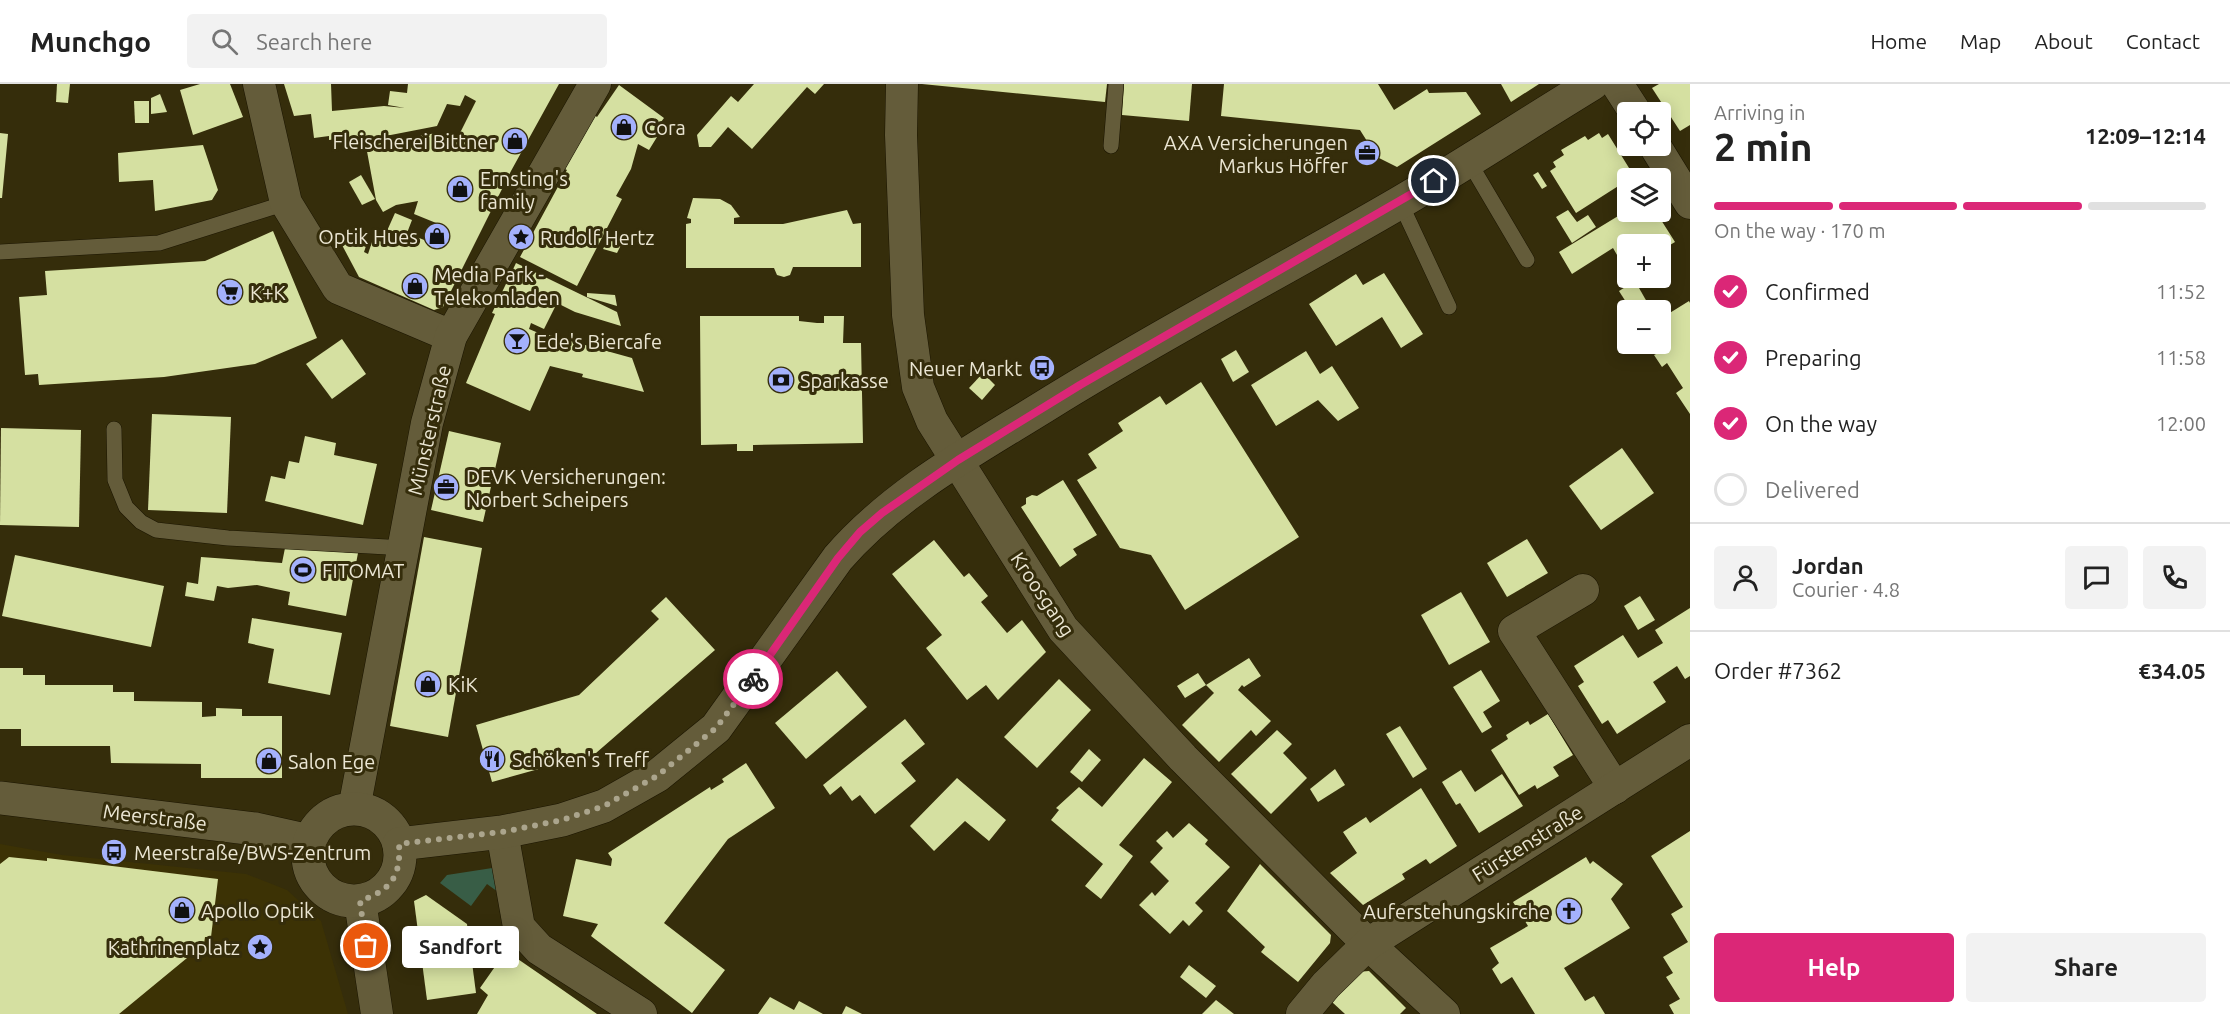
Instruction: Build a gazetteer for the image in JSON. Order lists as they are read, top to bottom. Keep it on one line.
{"streets":{"street":["Münsterstraße","Kroosgang","Meerstraße","Fürstenstraße"]},"crossings":[["Münsterstraße","Meerstraße"],["Kroosgang","Fürstenstraße"]],"places":{"shop":["Cora","Fleischerei Bittner","Ernsting's family","Optik Hues","Media Park - Telekomladen","KiK","Salon Ege","Apollo Optik"],"office":["AXA Versicherungen Markus Höffer","DEVK Versicherungen: Norbert Scheipers"],"place":["Rudolf Hertz","Kathrinenplatz"],"supermarket":["K+K"],"bar":["Ede's Biercafe"],"bus stop":["Neuer Markt","Meerstraße/BWS-Zentrum"],"bank":["Sparkasse"],"sports":["FITOMAT"],"restaurant":["Schöken's Treff"],"church":["Auferstehungskirche"],"other":["Sandfort"]},"page":{"header":"Munchgo","search":"Search here","nav":["Home","Map","About","Contact"],"heading":["2 min","Arriving in","12:09–12:14"],"panel":["Jordan","Courier · 4.8","Order #7362","€34.05"],"map_buttons":["+","−"],"bar":"On the way · 170 m","list":[["Confirmed","11:52"],["Preparing","11:58"],["On the way","12:00"],"Delivered"],"buttons":["Help","Share"],"bubble":"Sandfort"}}
